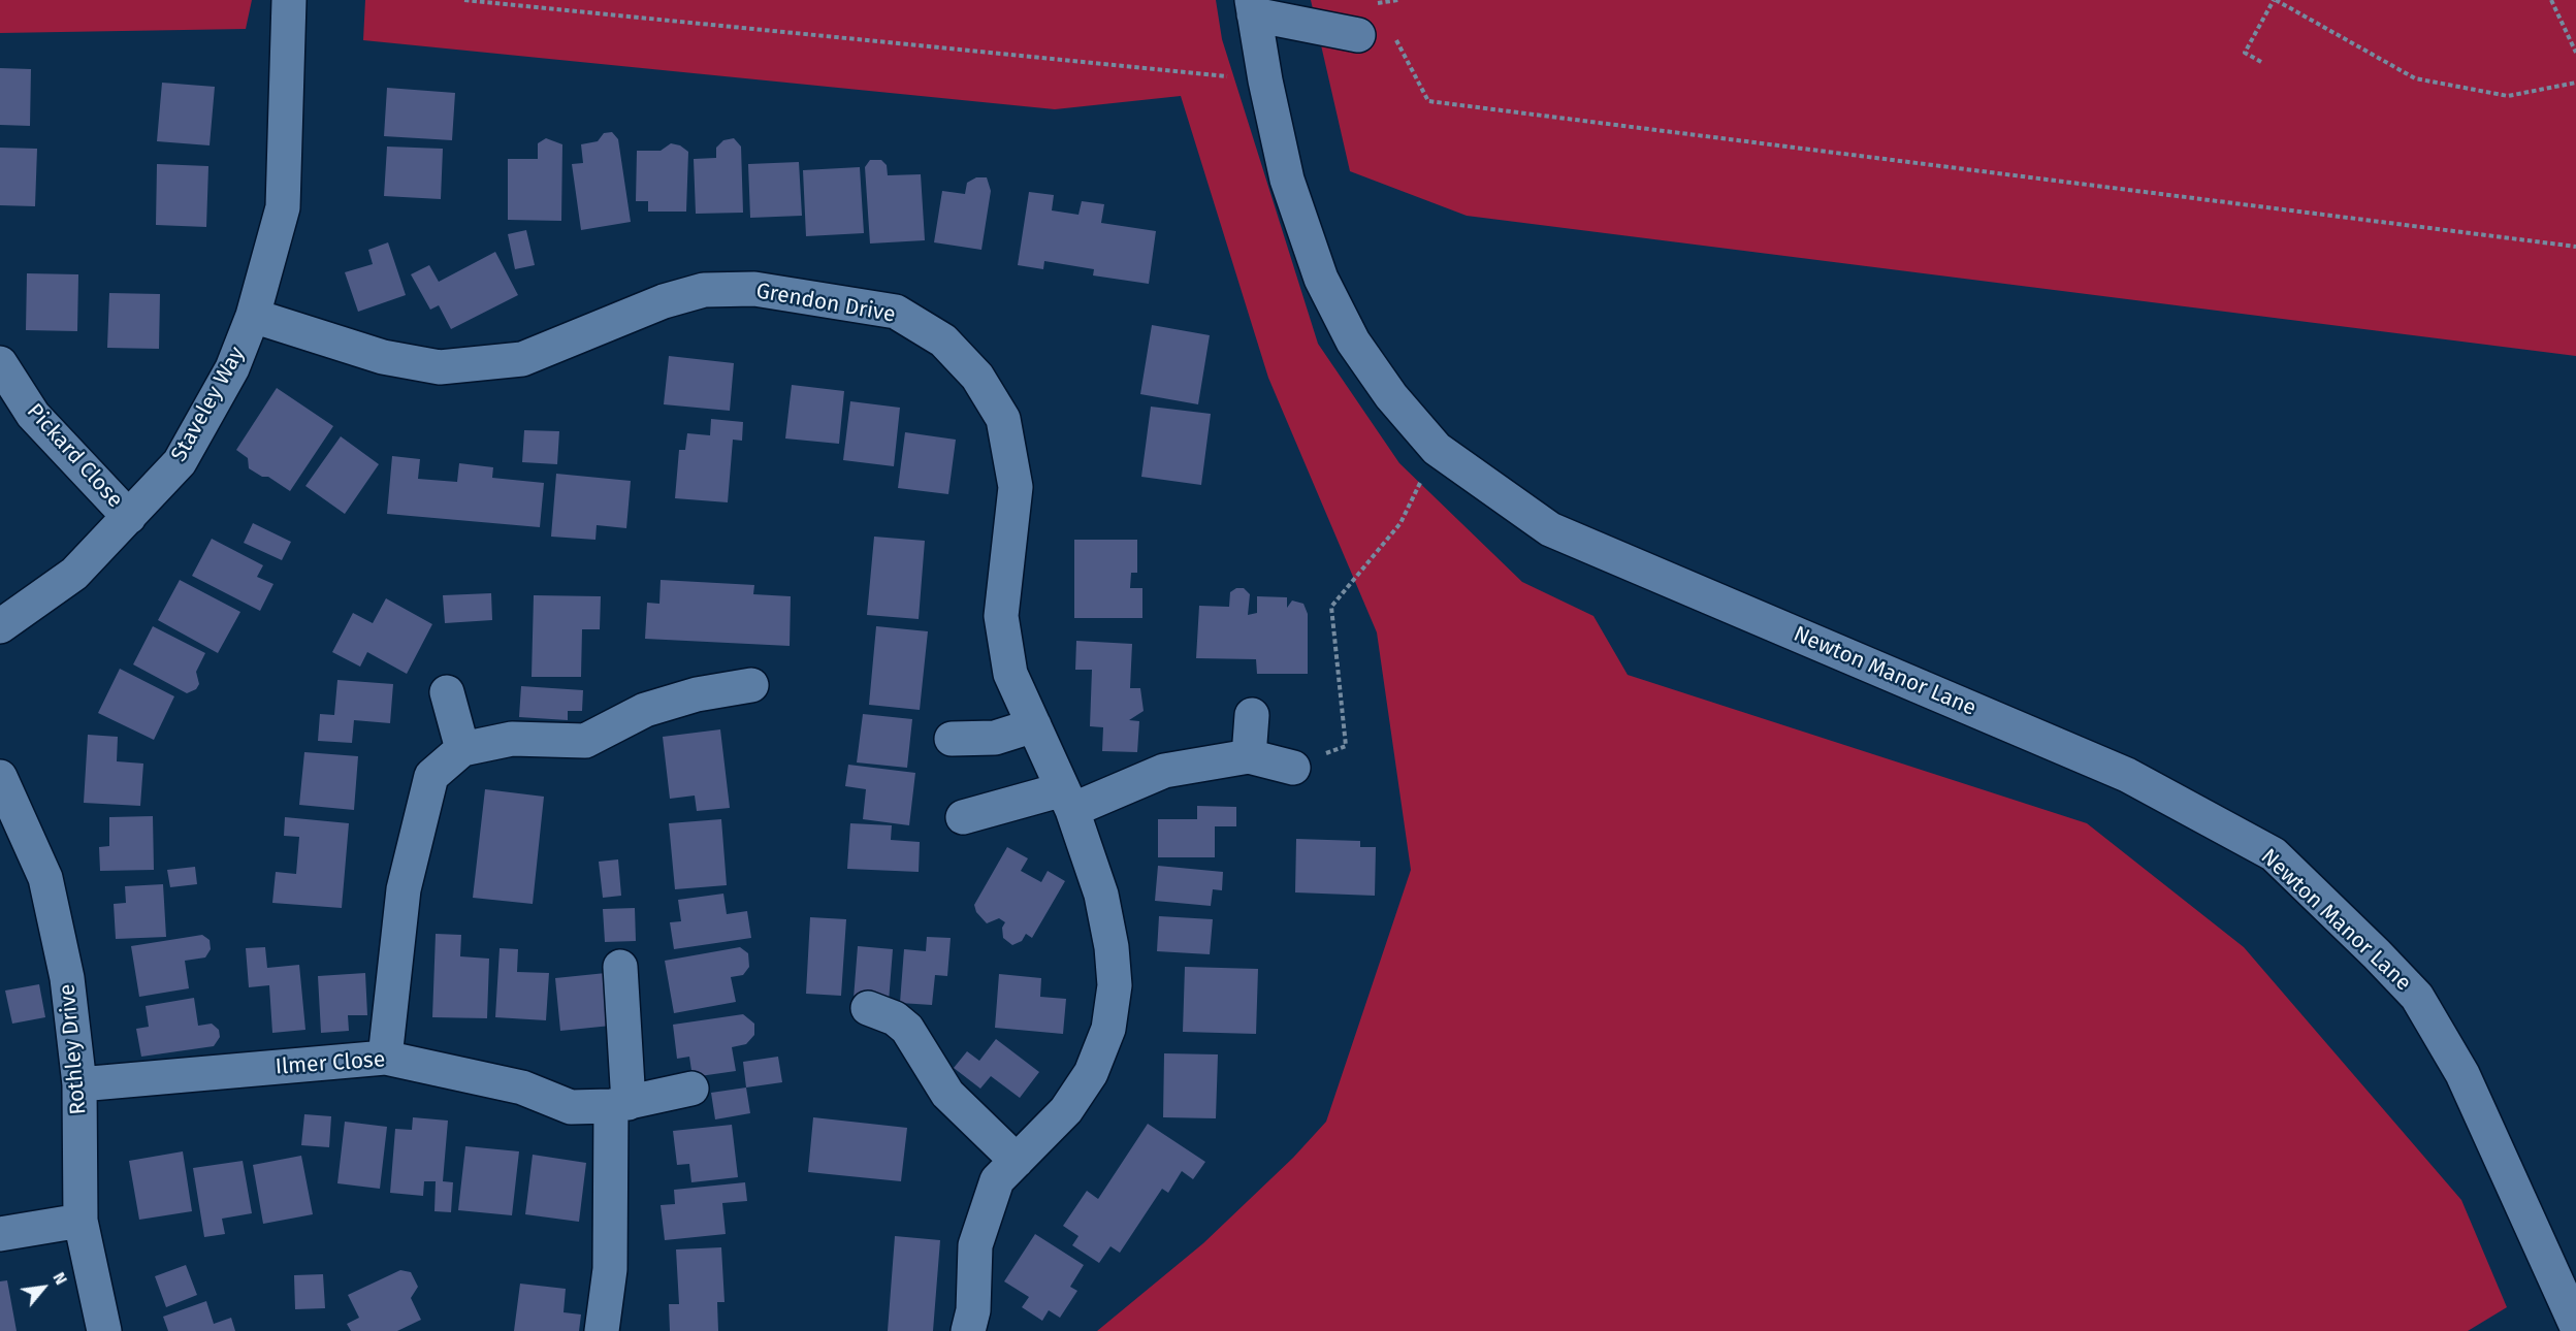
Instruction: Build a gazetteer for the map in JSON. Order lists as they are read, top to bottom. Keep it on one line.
{"streets":{"street":["Grendon Drive","Staveley Way","Pickard Close","Newton Manor Lane","Rothley Drive","Ilmer Close"]},"crossings":[["Grendon Drive","Staveley Way"],["Staveley Way","Pickard Close"],["Rothley Drive","Ilmer Close"]],"north":"top right"}
